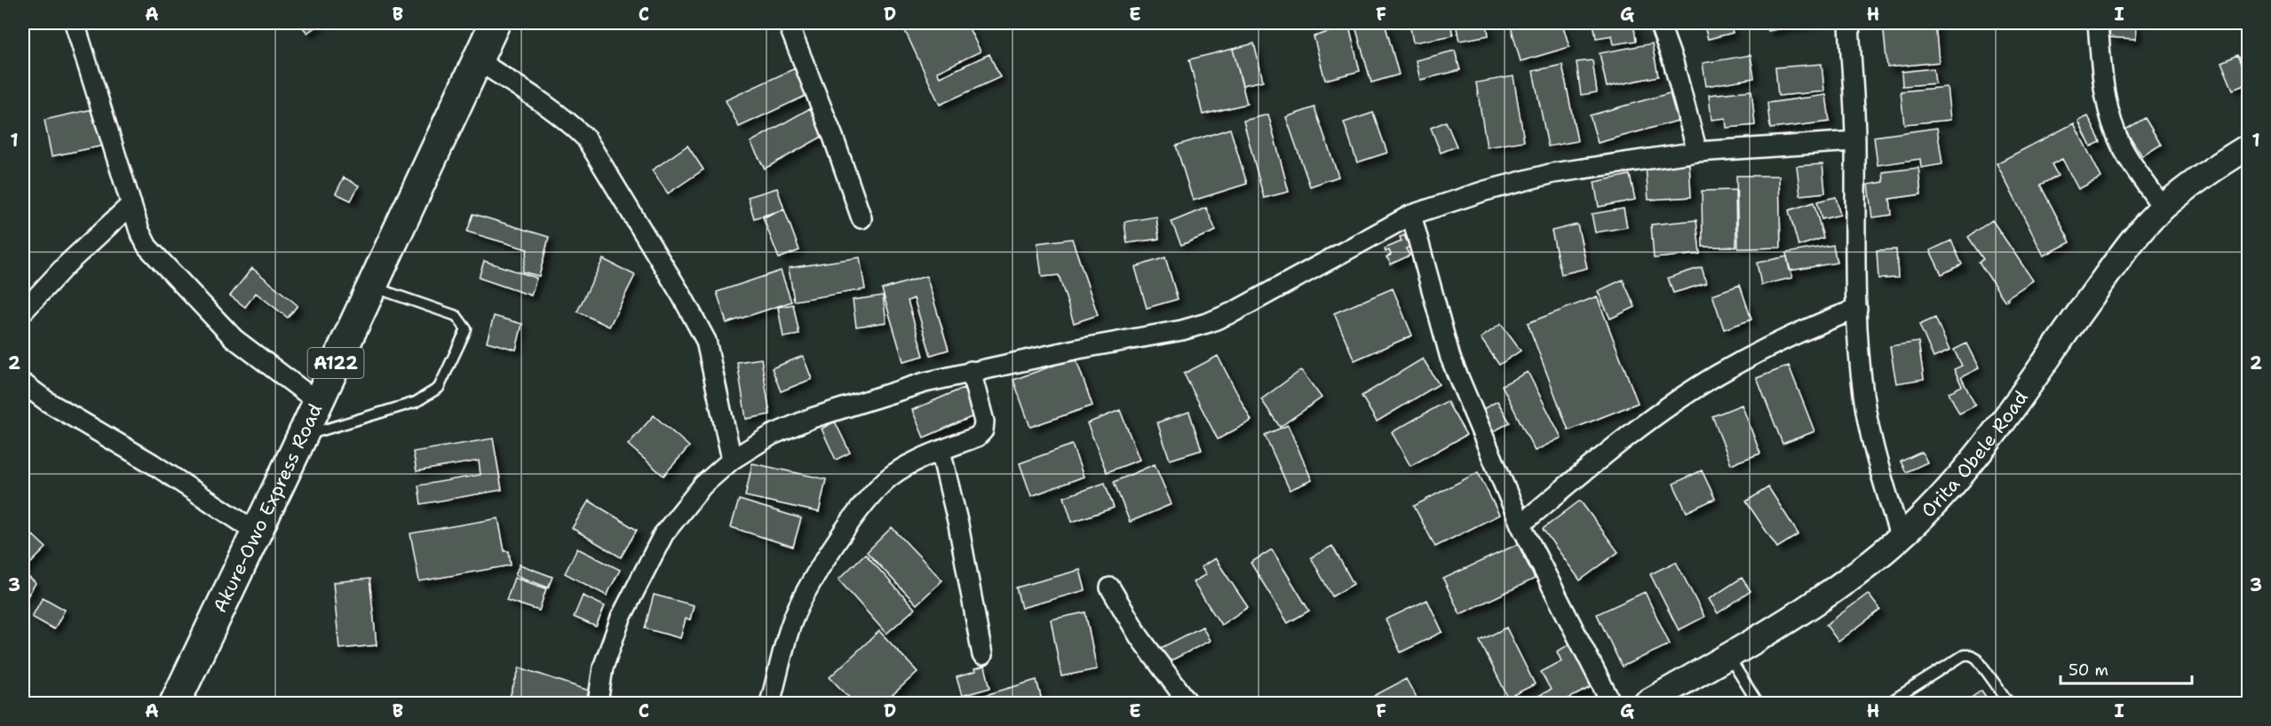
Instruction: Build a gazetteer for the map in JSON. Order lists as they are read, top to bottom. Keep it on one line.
{"streets":{"highway":["A122","Akure-Owo Express Road"],"main road":["Orita Obele Road"]},"scale_bar":"50 m","grid":{"columns":["A","B","C","D","E","F","G","H","I"],"rows":["1","2","3"]}}
